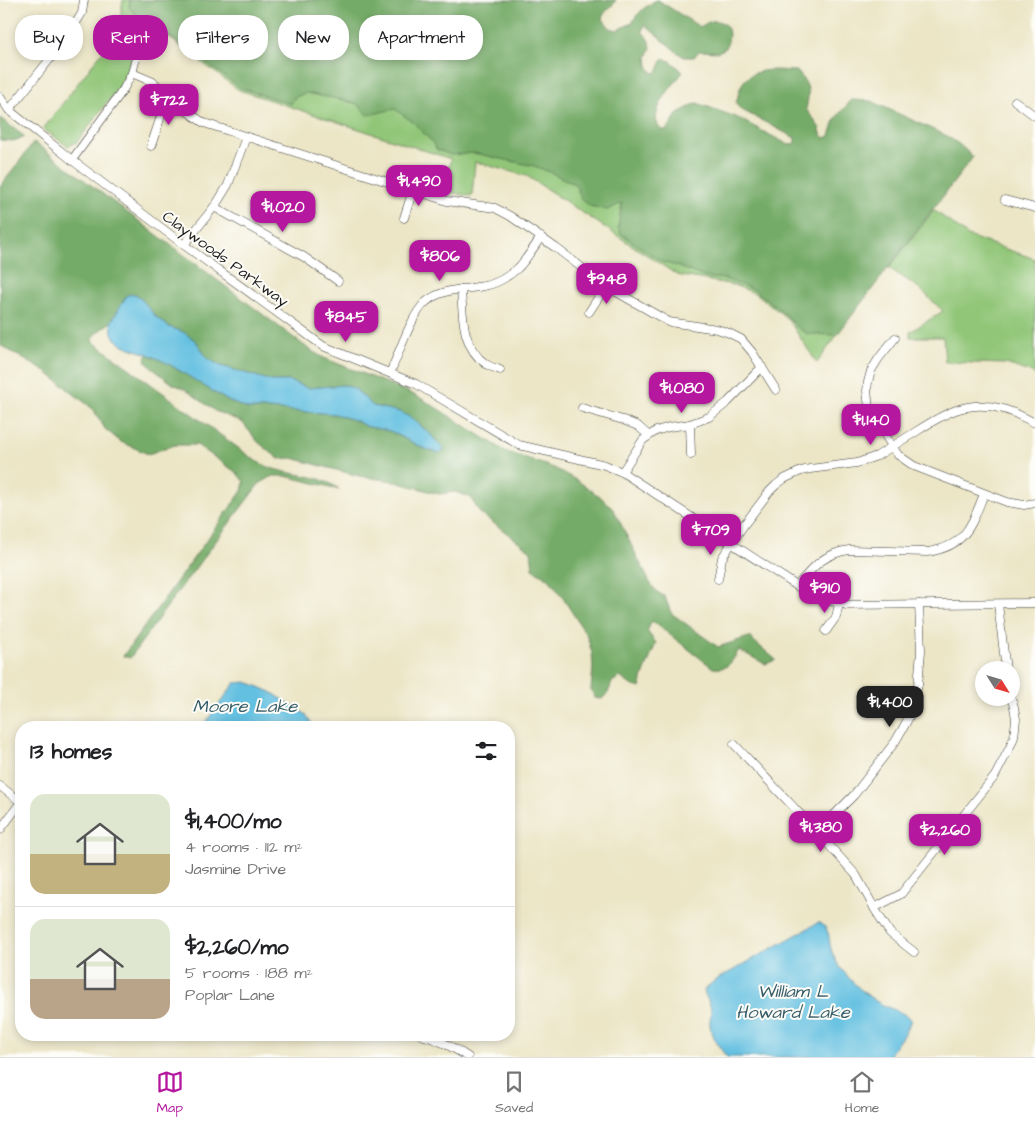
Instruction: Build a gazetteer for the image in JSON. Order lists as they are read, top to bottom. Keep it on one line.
{"streets":{"street":["Claywoods Parkway"]},"water":["Moore Lake","William L Howard Lake"],"north":"bottom right","page":{"chip":["Buy","Rent","Filters","New","Apartment"],"price":["$722","$1,490","$1,020","$806","$948","$845","$1,080","$1,140","$709","$910","$1,400","$1,380","$2,260"],"heading":"13 homes","list":[{"name":"$1,400/mo","note":"4 rooms · 112 m² · Jasmine Drive"},{"name":"$2,260/mo","note":"5 rooms · 188 m² · Poplar Lane"}],"tabs":["Map","Saved","Home"]}}
